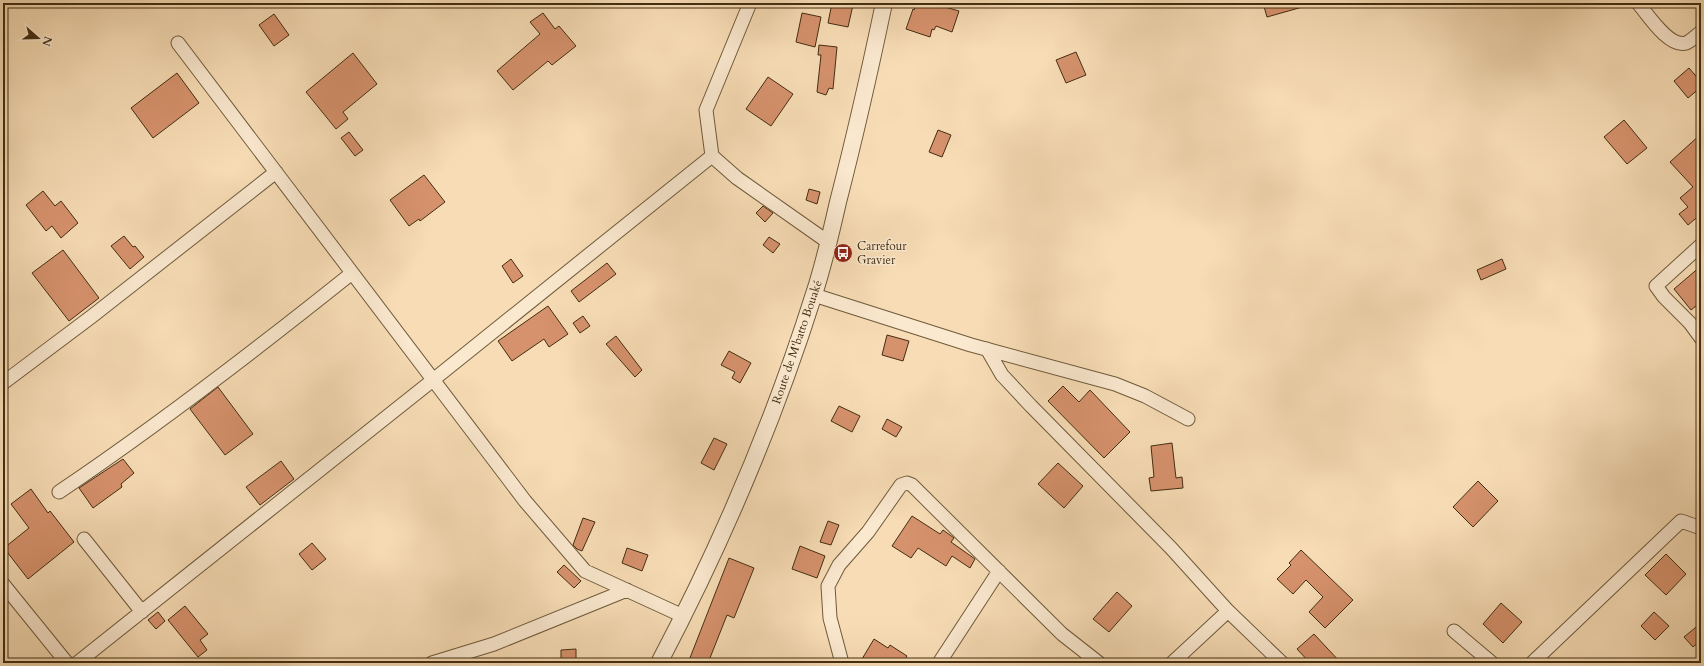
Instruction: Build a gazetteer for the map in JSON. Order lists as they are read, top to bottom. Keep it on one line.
{"streets":{"street":["Route de M'batto Bouaké"]},"places":{"bus stop":["Carrefour Gravier"]},"north":"right"}
